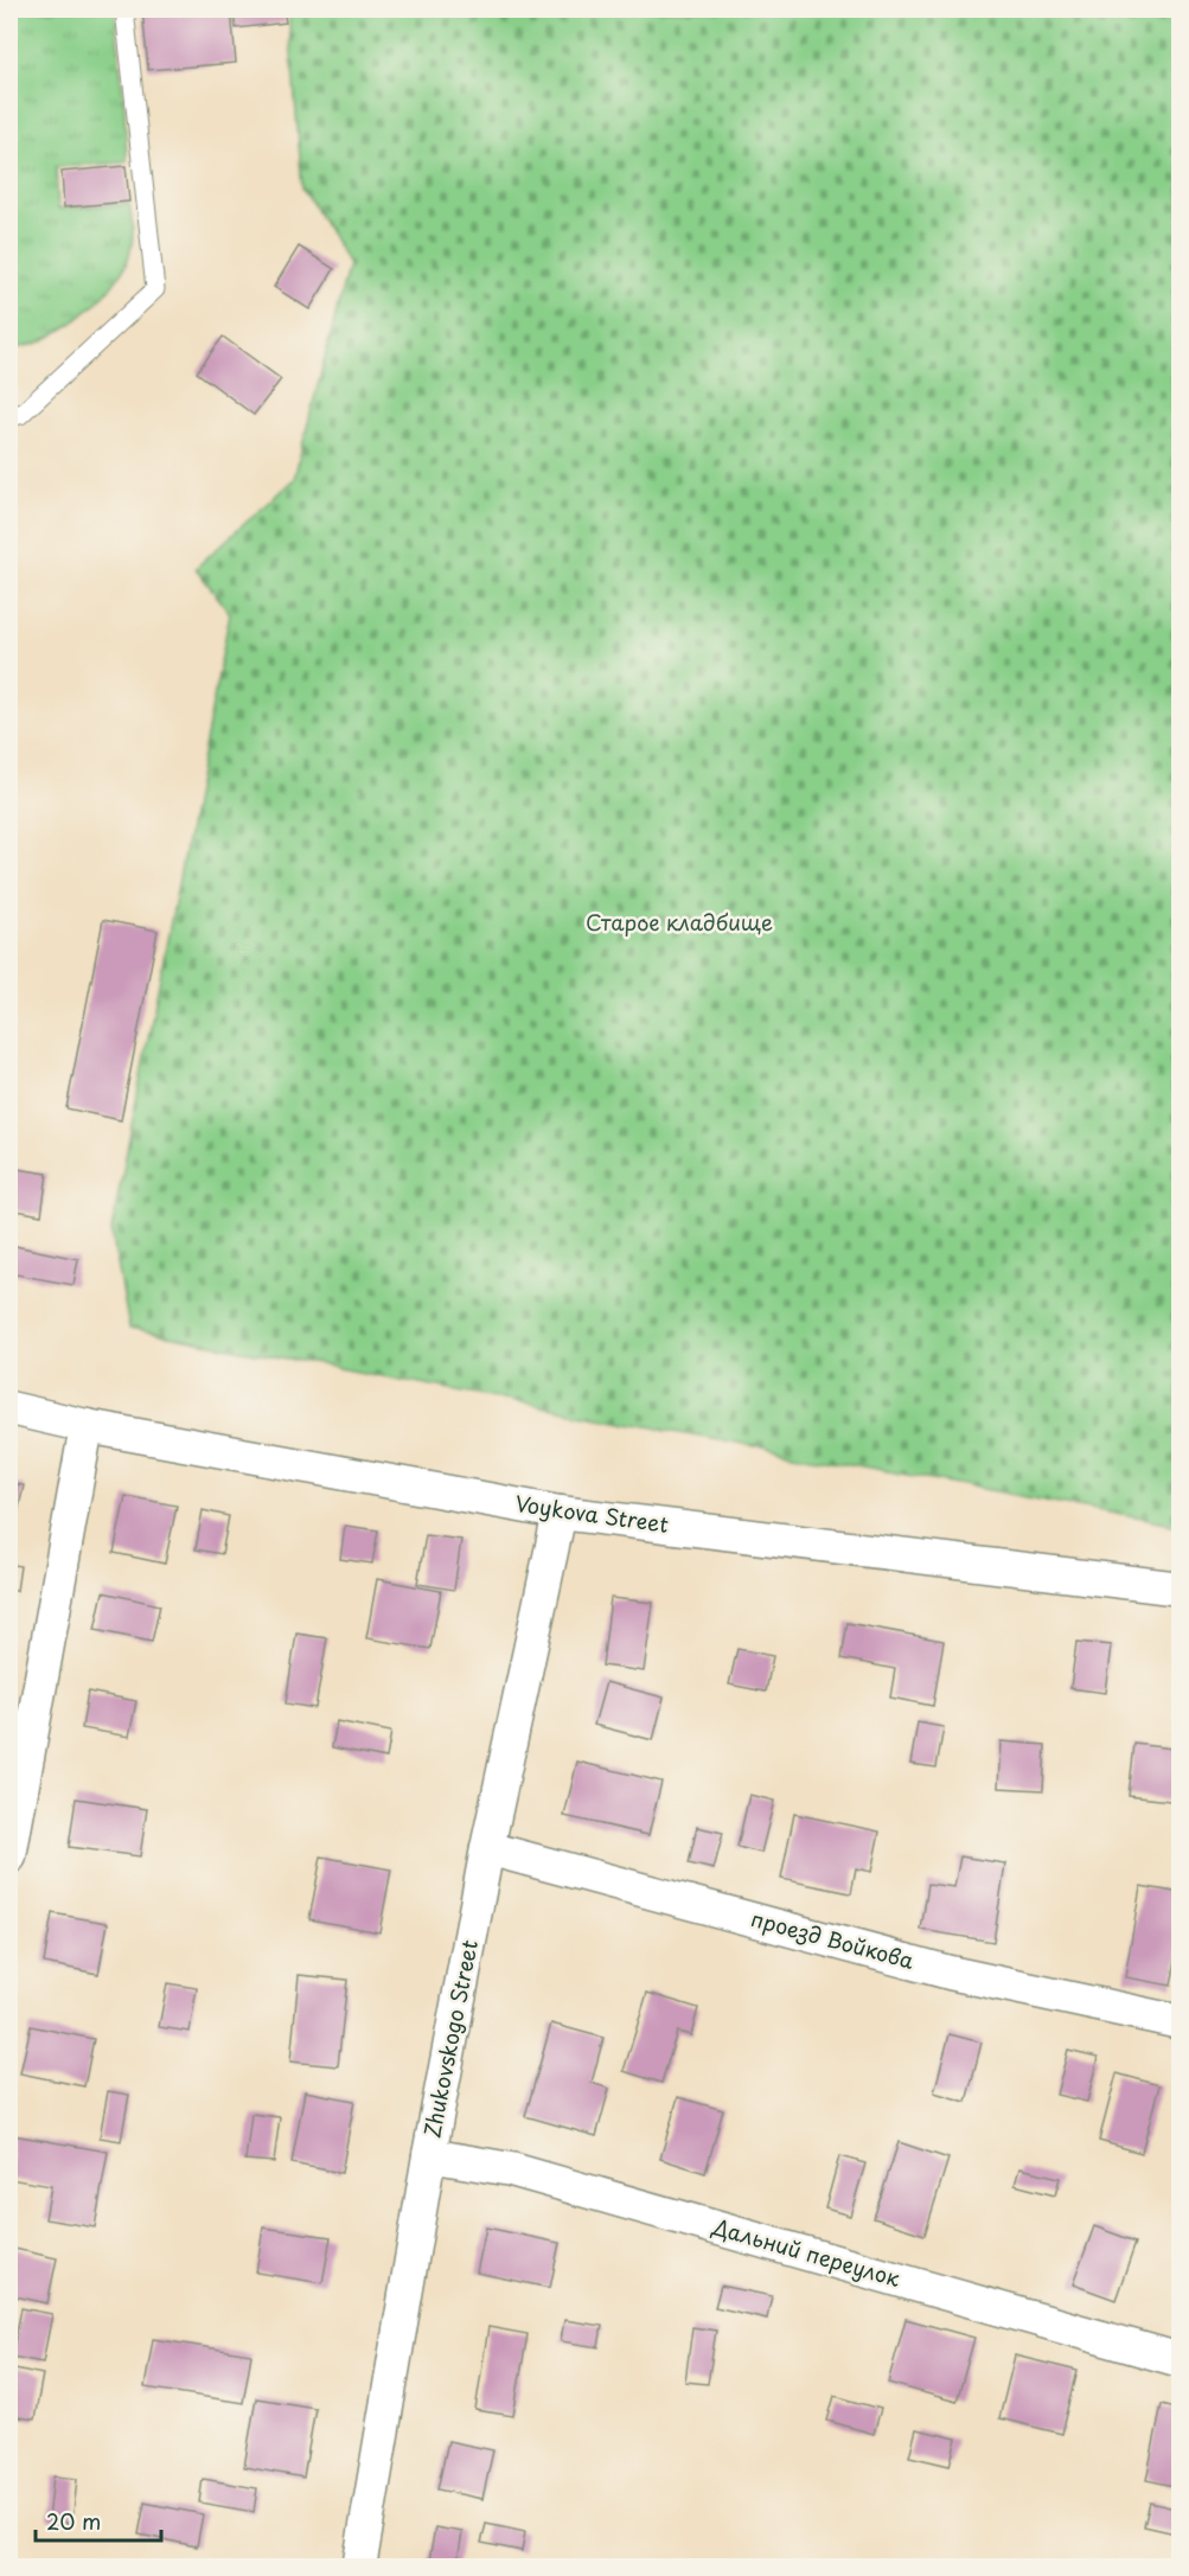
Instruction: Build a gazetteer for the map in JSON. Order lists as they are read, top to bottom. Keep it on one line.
{"streets":{"street":["Voykova Street","проезд Войкова","Zhukovskogo Street","Дальний переулок"]},"crossings":[["Voykova Street","Zhukovskogo Street"],["проезд Войкова","Zhukovskogo Street"],["Zhukovskogo Street","Дальний переулок"]],"parks":["Старое кладбище"],"scale_bar":"20 m"}
